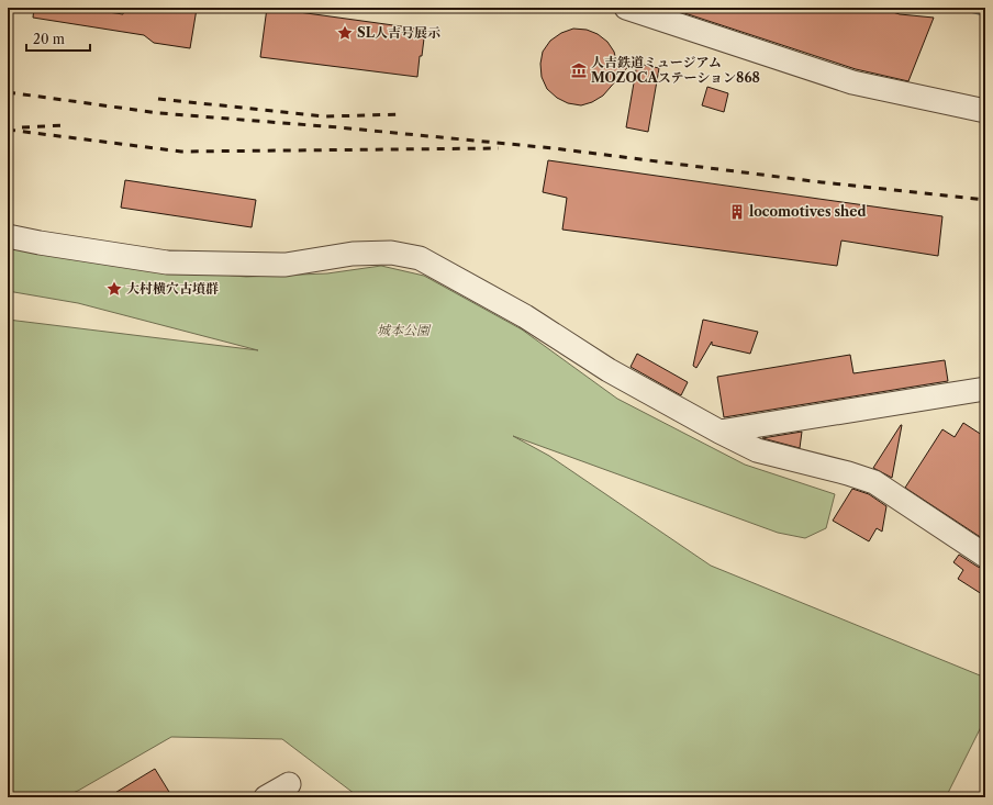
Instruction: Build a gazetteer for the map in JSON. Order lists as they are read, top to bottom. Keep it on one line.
{"parks":["城本公園"],"places":{"place":["SL人吉号展示","大村横穴古墳群"],"museum":["人吉鉄道ミュージアム MOZOCAステーション868"],"building":["locomotives shed"]},"scale_bar":"20 m"}
